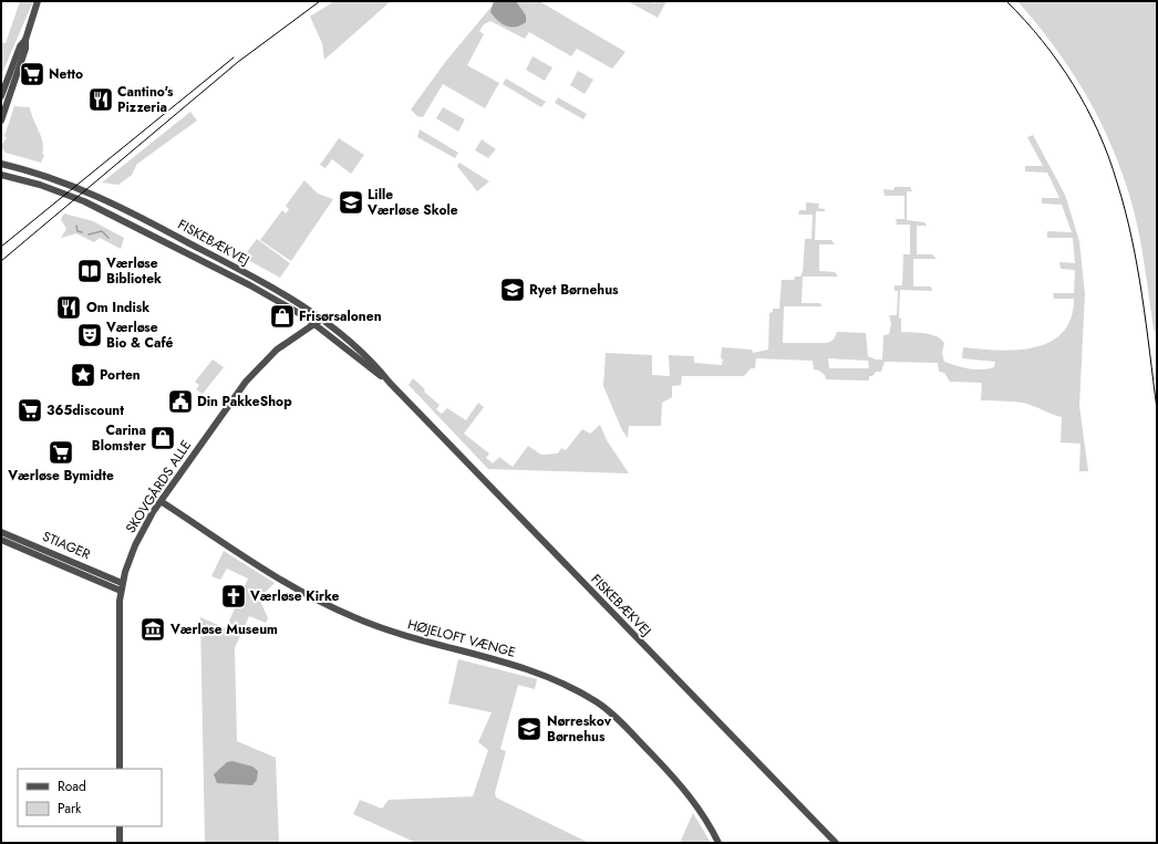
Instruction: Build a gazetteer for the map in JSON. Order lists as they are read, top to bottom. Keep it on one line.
{"streets":{"street":["FISKEBÆKVEJ","SKOVGÅRDS ALLE","STIAGER","HØJELOFT VÆNGE"]},"crossings":[["FISKEBÆKVEJ","SKOVGÅRDS ALLE"],["SKOVGÅRDS ALLE","STIAGER"],["SKOVGÅRDS ALLE","HØJELOFT VÆNGE"]],"places":{"supermarket":["Netto","365discount","Værløse Bymidte"],"restaurant":["Cantino's Pizzeria","Om Indisk"],"school or university":["Lille Værløse Skole","Ryet Børnehus","Nørreskov Børnehus"],"library":["Værløse Bibliotek"],"shop":["Frisørsalonen","Carina Blomster"],"theatre":["Værløse Bio & Café"],"place":["Porten"],"public building":["Din PakkeShop"],"church":["Værløse Kirke"],"museum":["Værløse Museum"]},"legend":["Road","Park"]}
